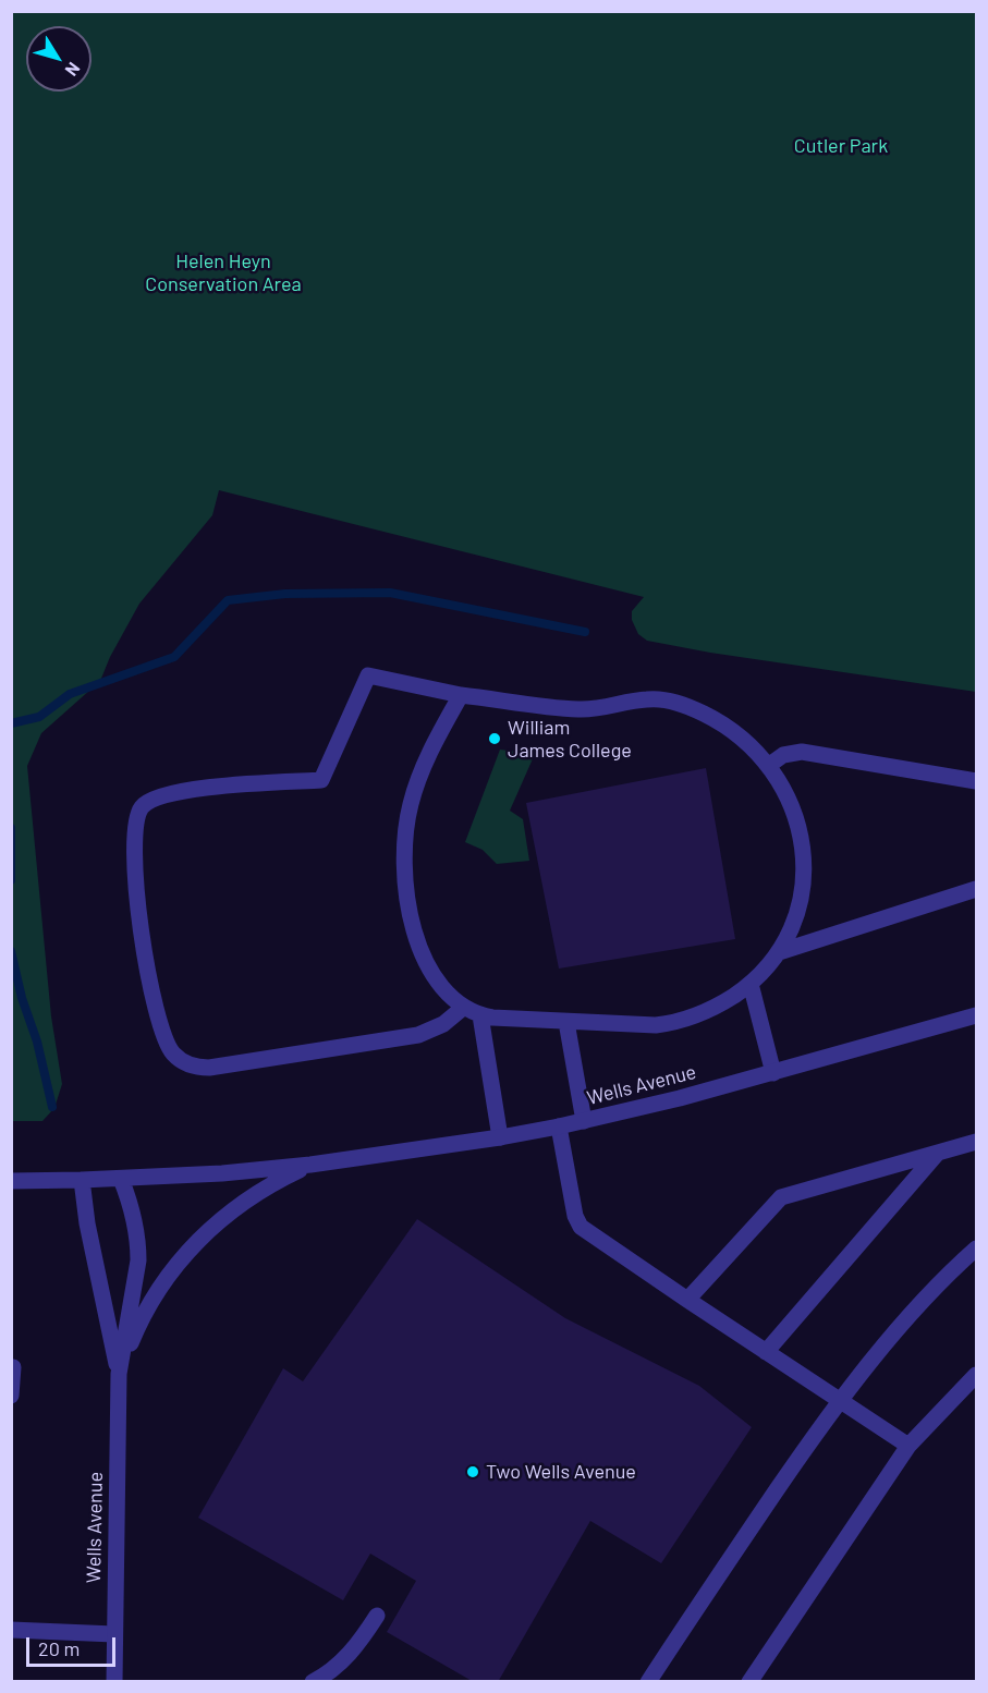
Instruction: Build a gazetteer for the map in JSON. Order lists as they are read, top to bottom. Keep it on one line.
{"streets":{"street":["Wells Avenue"]},"parks":["Cutler Park","Helen Heyn Conservation Area"],"places":["William James College","Two Wells Avenue"],"scale_bar":"20 m","north":"bottom right"}
